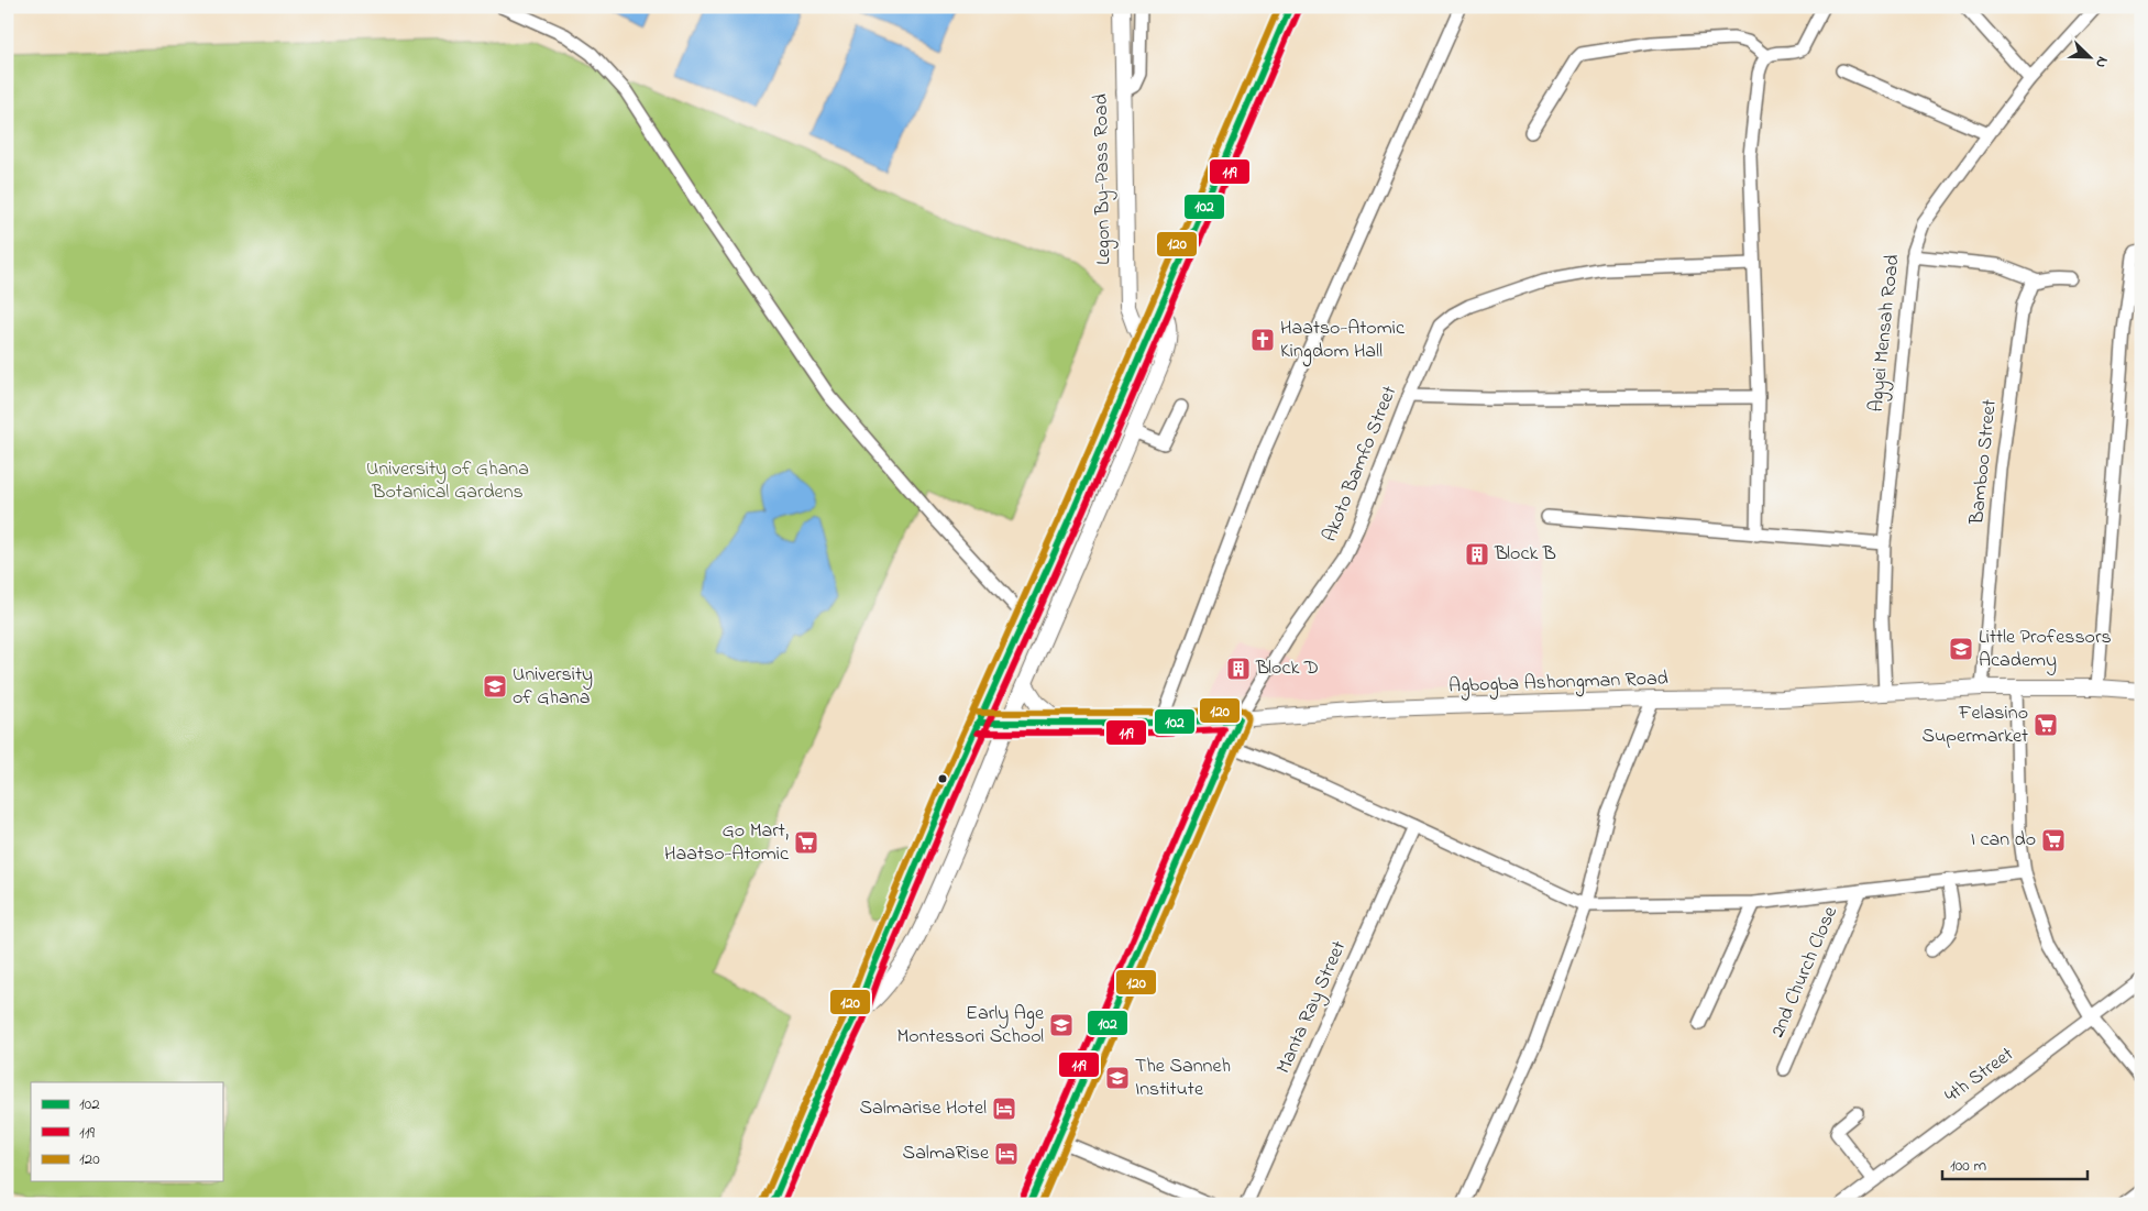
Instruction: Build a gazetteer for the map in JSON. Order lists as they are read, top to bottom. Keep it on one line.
{"streets":{"street":["Legon By-Pass Road","Agyei Mensah Road","Bamboo Street","Akoto Bamfo Street","Agbogba Ashongman Road","2nd Church Close","Manta Ray Street","4th Street"]},"crossings":[["Agyei Mensah Road","Agbogba Ashongman Road"],["Bamboo Street","Agbogba Ashongman Road"],["Akoto Bamfo Street","Agbogba Ashongman Road"]],"parks":["University of Ghana Botanical Gardens"],"places":{"church":["Haatso-Atomic Kingdom Hall"],"building":["Block B","Block D"],"school or university":["Little Professors Academy","University of Ghana","Early Age Montessori School","The Sanneh Institute"],"supermarket":["Felasino Supermarket","I can do","Go Mart, Haatso-Atomic"],"hotel":["Salmarise Hotel","SalmaRise"]},"lines":["transit line 102","transit line 120","transit line 119"],"legend":["102","119","120"],"scale_bar":"100 m","north":"bottom right"}
